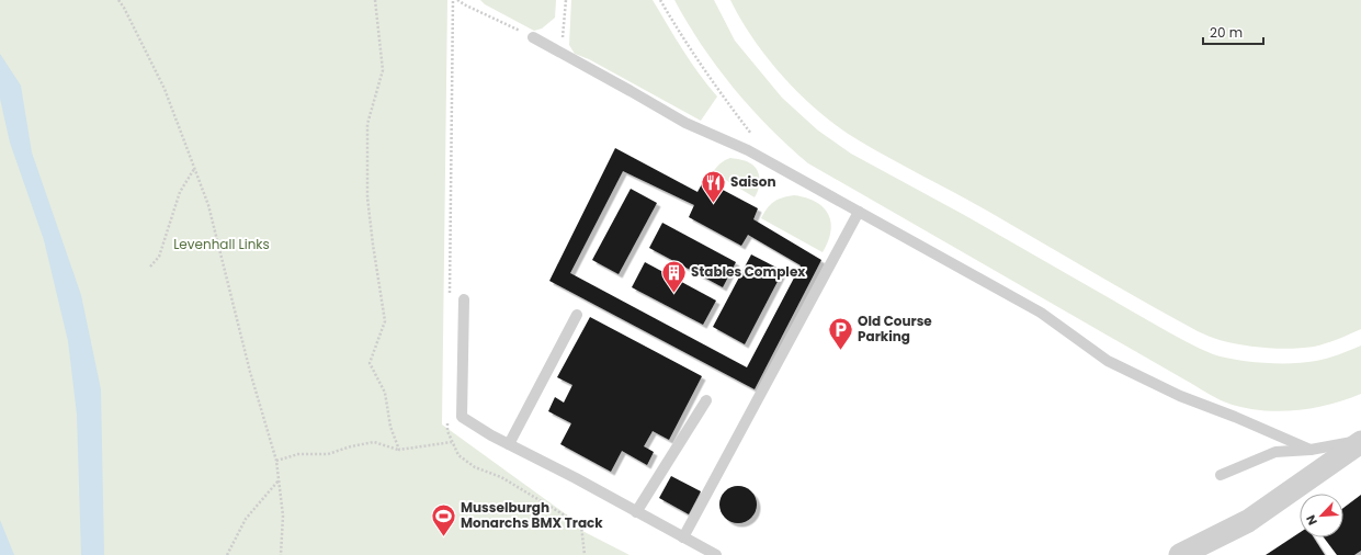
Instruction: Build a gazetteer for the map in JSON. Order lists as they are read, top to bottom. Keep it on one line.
{"parks":["Levenhall Links"],"places":{"restaurant":["Saison"],"building":["Stables Complex"],"parking":["Old Course Parking"],"sports":["Musselburgh Monarchs BMX Track"]},"scale_bar":"20 m","north":"bottom left"}
